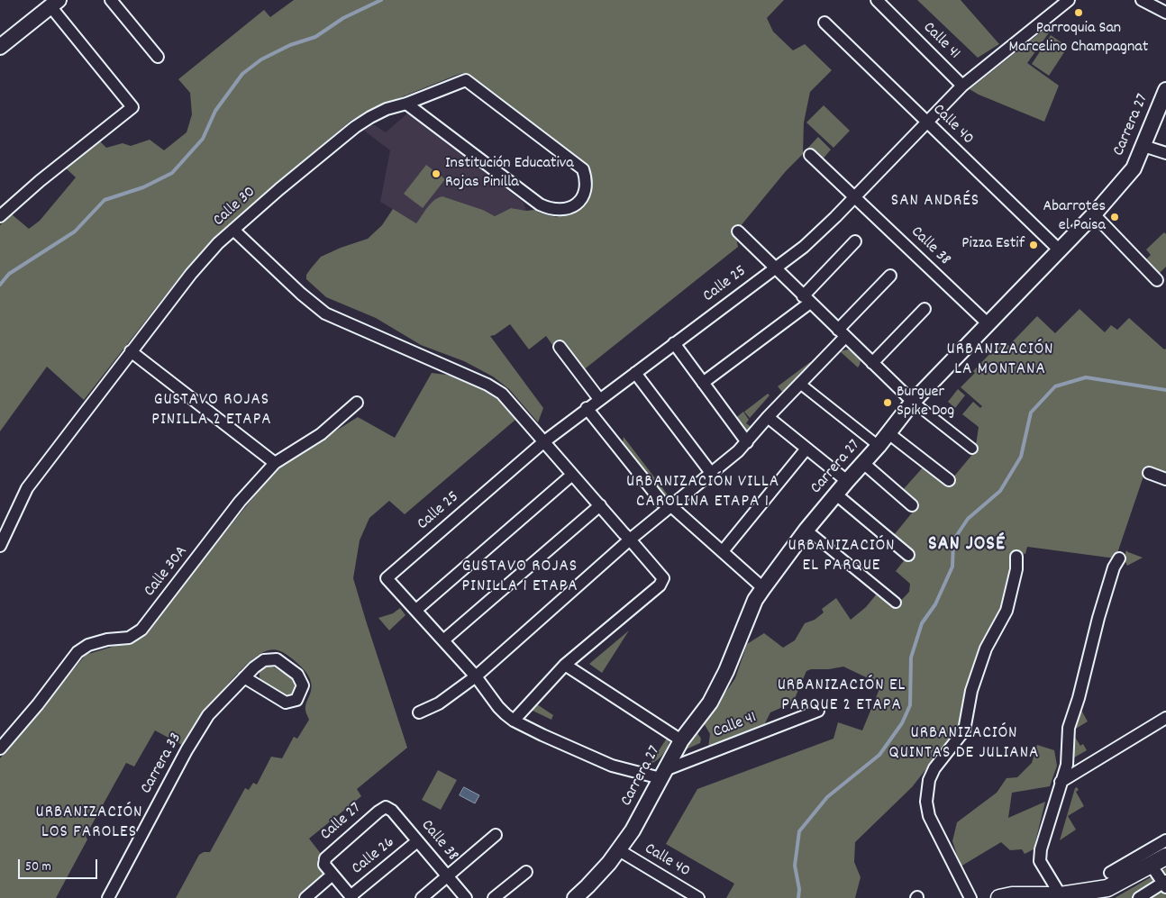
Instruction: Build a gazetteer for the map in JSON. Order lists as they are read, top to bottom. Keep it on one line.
{"streets":{"street":["Calle 41","Calle 40","Carrera 27","Calle 30","Calle 38","Calle 25","Calle 30A","Carrera 33","Calle 27","Calle 26"]},"crossings":[["Calle 41","Carrera 27"],["Calle 41","Calle 25"],["Calle 40","Carrera 27"],["Calle 40","Calle 25"],["Carrera 27","Calle 38"],["Calle 38","Calle 25"],["Calle 38","Calle 27"],["Calle 38","Calle 26"]],"districts":["SAN ANDRÉS","URBANIZACIÓN LA MONTANA","GUSTAVO ROJAS PINILLA 2 ETAPA","URBANIZACIÓN VILLA CAROLINA ETAPA 1","SAN JOSÉ","URBANIZACIÓN EL PARQUE","GUSTAVO ROJAS PINILLA 1 ETAPA","URBANIZACIÓN EL PARQUE 2 ETAPA","URBANIZACIÓN QUINTAS DE JULIANA","URBANIZACIÓN LOS FAROLES"],"places":["Parroquia San Marcelino Champagnat","Institución Educativa Rojas Pinilla","Abarrotes el Paisa","Pizza Estif","Burguer Spike Dog"],"scale_bar":"50 m"}
